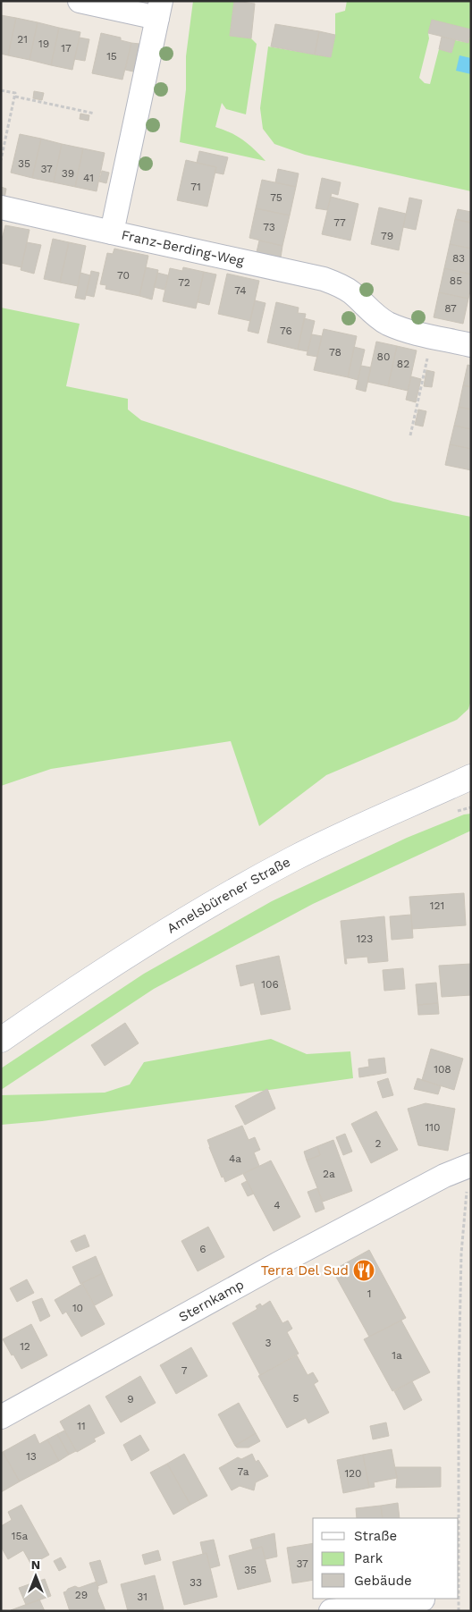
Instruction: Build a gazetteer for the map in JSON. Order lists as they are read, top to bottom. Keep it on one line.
{"streets":{"street":["Franz-Berding-Weg","Amelsbürener Straße","Sternkamp"]},"places":{"restaurant":["Terra Del Sud"]},"house_numbers":["21","19","17","15","35","37","39","41","71","75","77","73","79","83","70","85","72","74","87","76","78","80","82","121","123","106","108","110","2","4a","2a","4","6","1","10","3","12","1a","7","5","9","11","13","7a","120","15a","37","35","33","29","31"],"legend":["Straße","Park","Gebäude"],"north":"top"}
